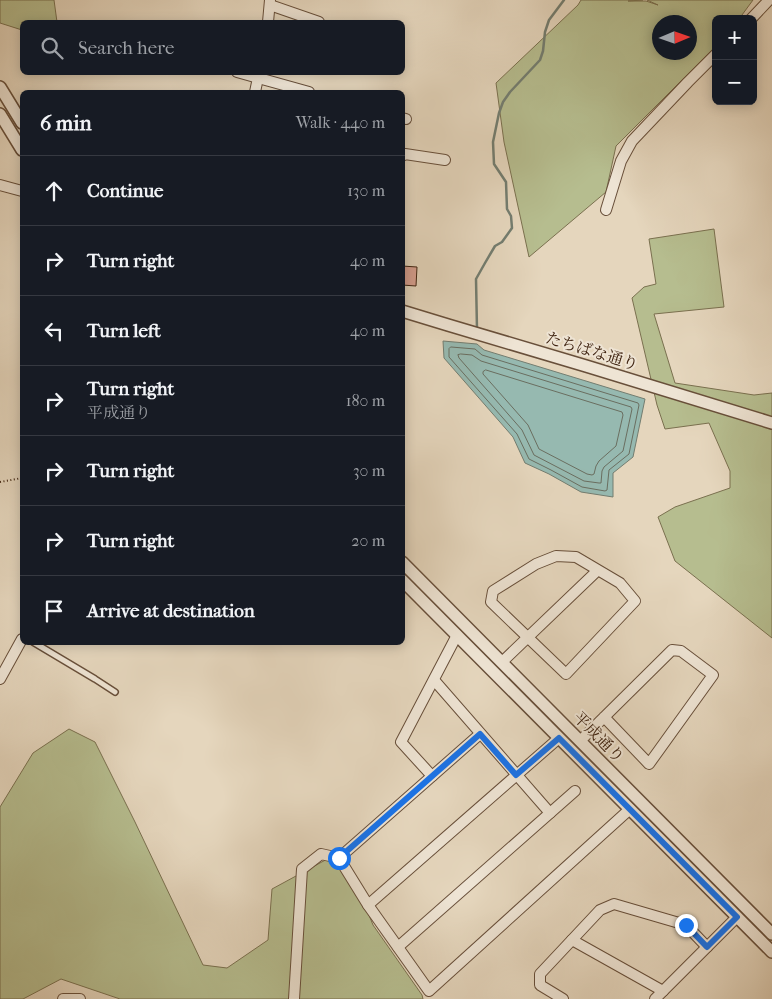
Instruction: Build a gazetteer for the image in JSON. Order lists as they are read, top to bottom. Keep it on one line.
{"streets":{"street":["たちばな通り","平成通り"]},"north":"right","page":{"map_buttons":["+","−"],"search":"Search here","heading":["6 min","Walk · 440 m"],"list":[["Continue","130 m"],["Turn right","40 m"],["Turn left","40 m"],["Turn right","平成通り","180 m"],["Turn right","30 m"],["Turn right","20 m"],"Arrive at destination"]}}
